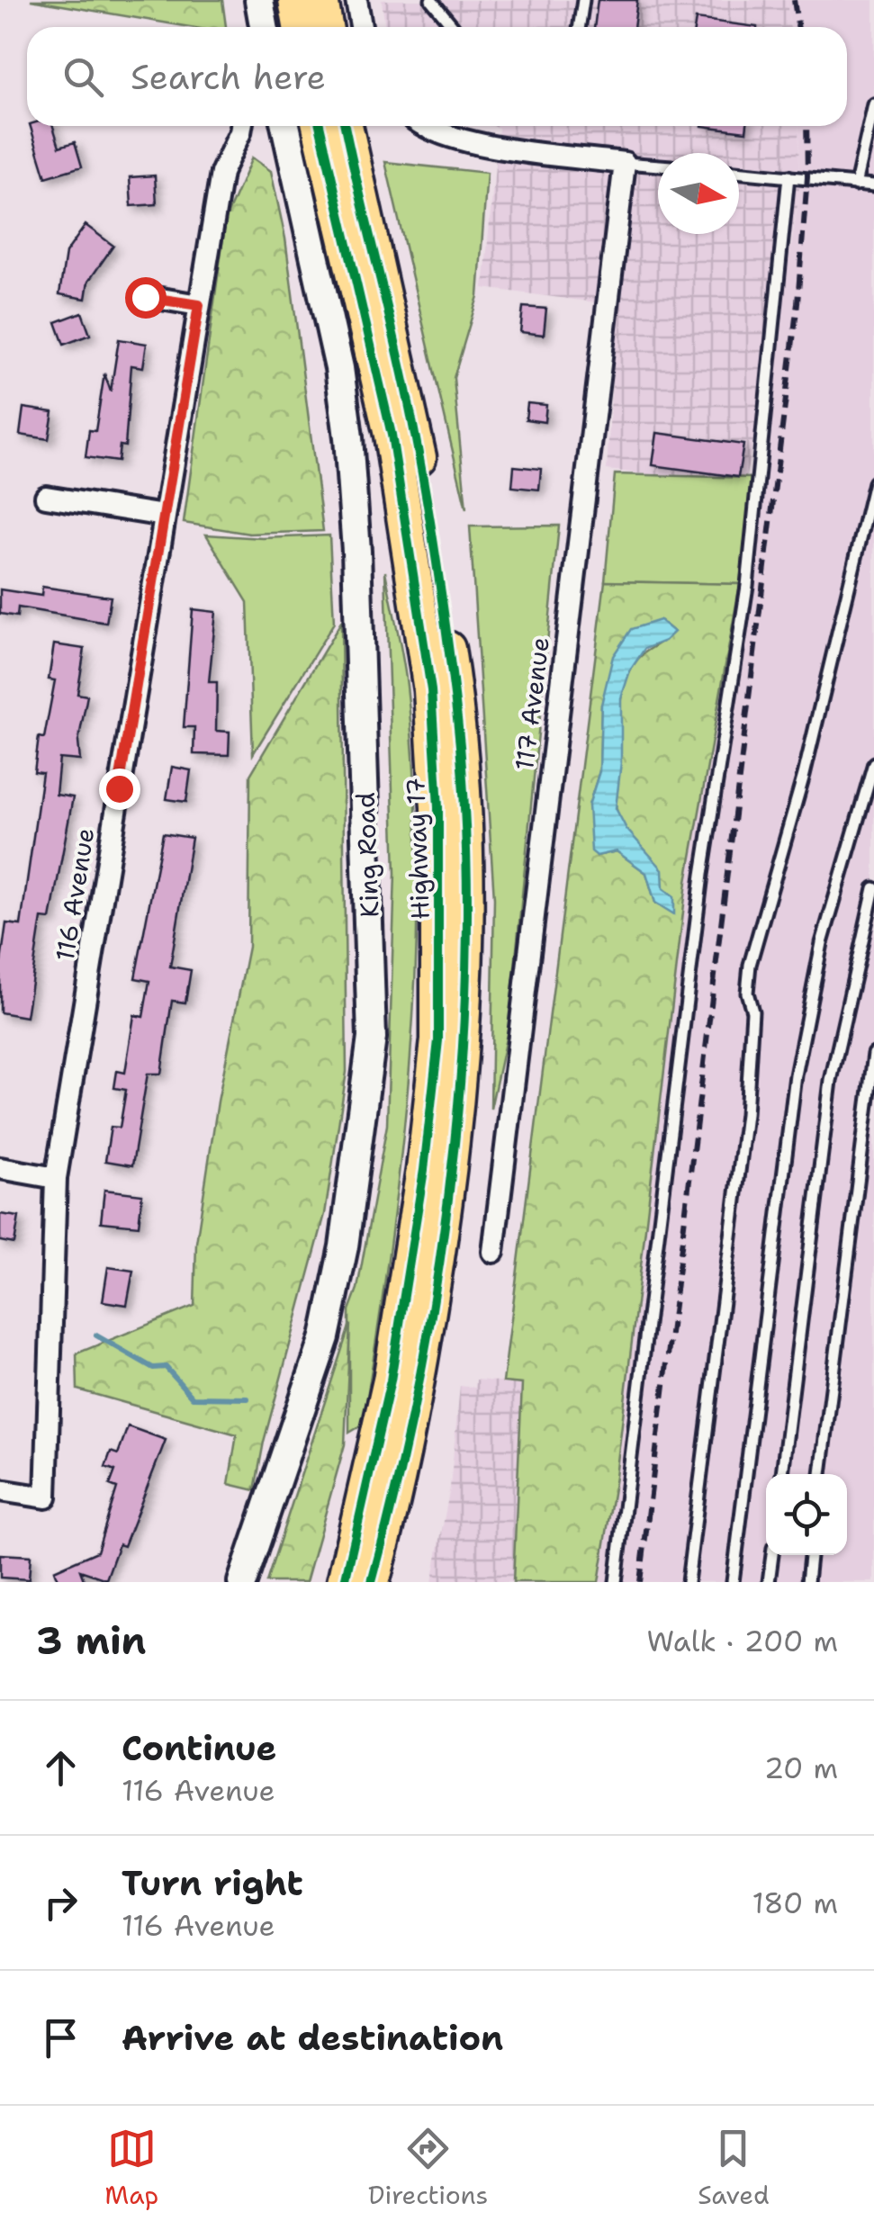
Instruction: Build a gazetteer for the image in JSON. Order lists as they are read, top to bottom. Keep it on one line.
{"streets":{"highway":["Highway 17"],"street":["117 Avenue","King Road","116 Avenue"]},"north":"right","page":{"search":"Search here","heading":["3 min","Walk · 200 m"],"list":[["Continue","116 Avenue","20 m"],["Turn right","116 Avenue","180 m"],"Arrive at destination"],"nav":["Map","Directions","Saved"]}}
